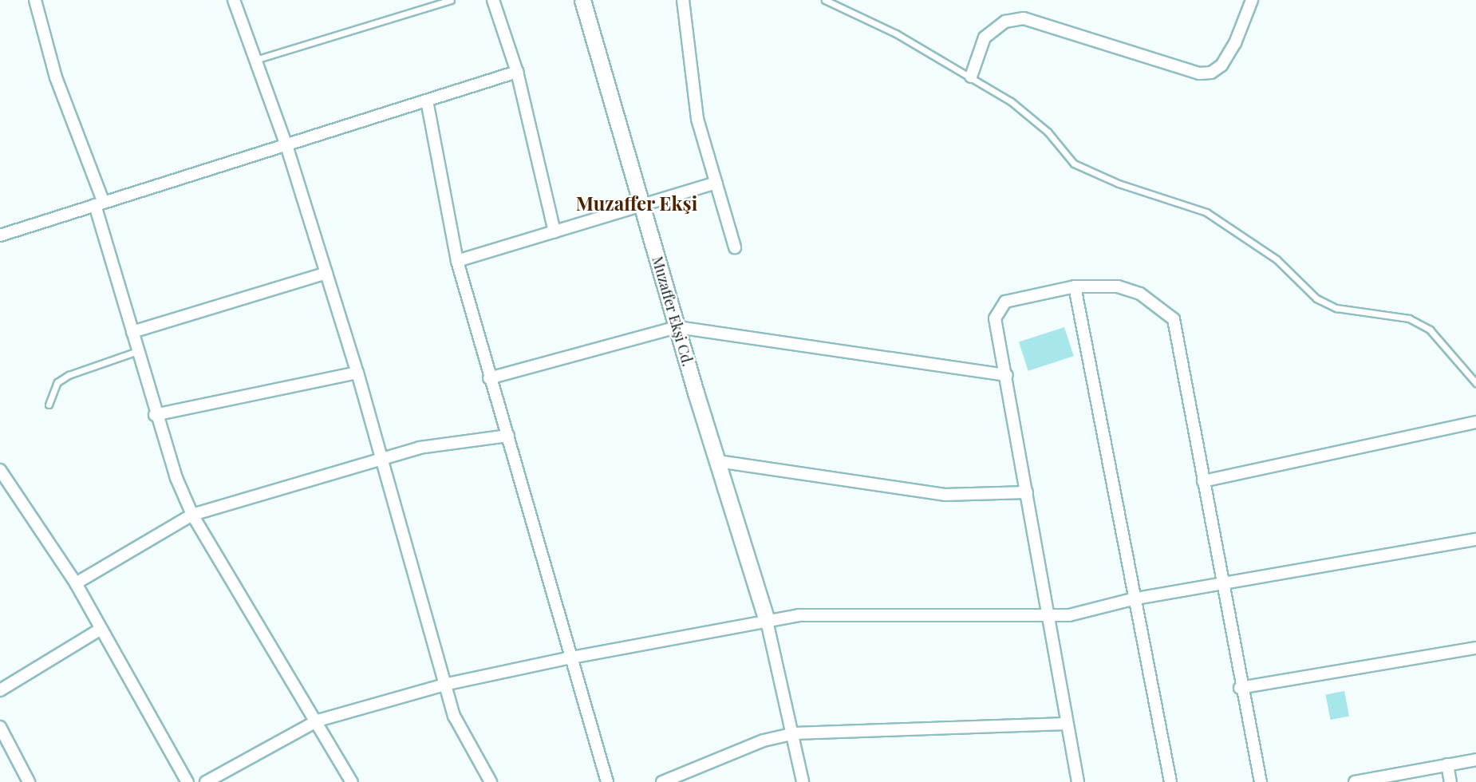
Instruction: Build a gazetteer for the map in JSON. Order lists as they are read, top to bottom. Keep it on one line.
{"streets":{"street":["Muzaffer Ekşi Cd."]},"districts":["Muzaffer Ekşi"]}
